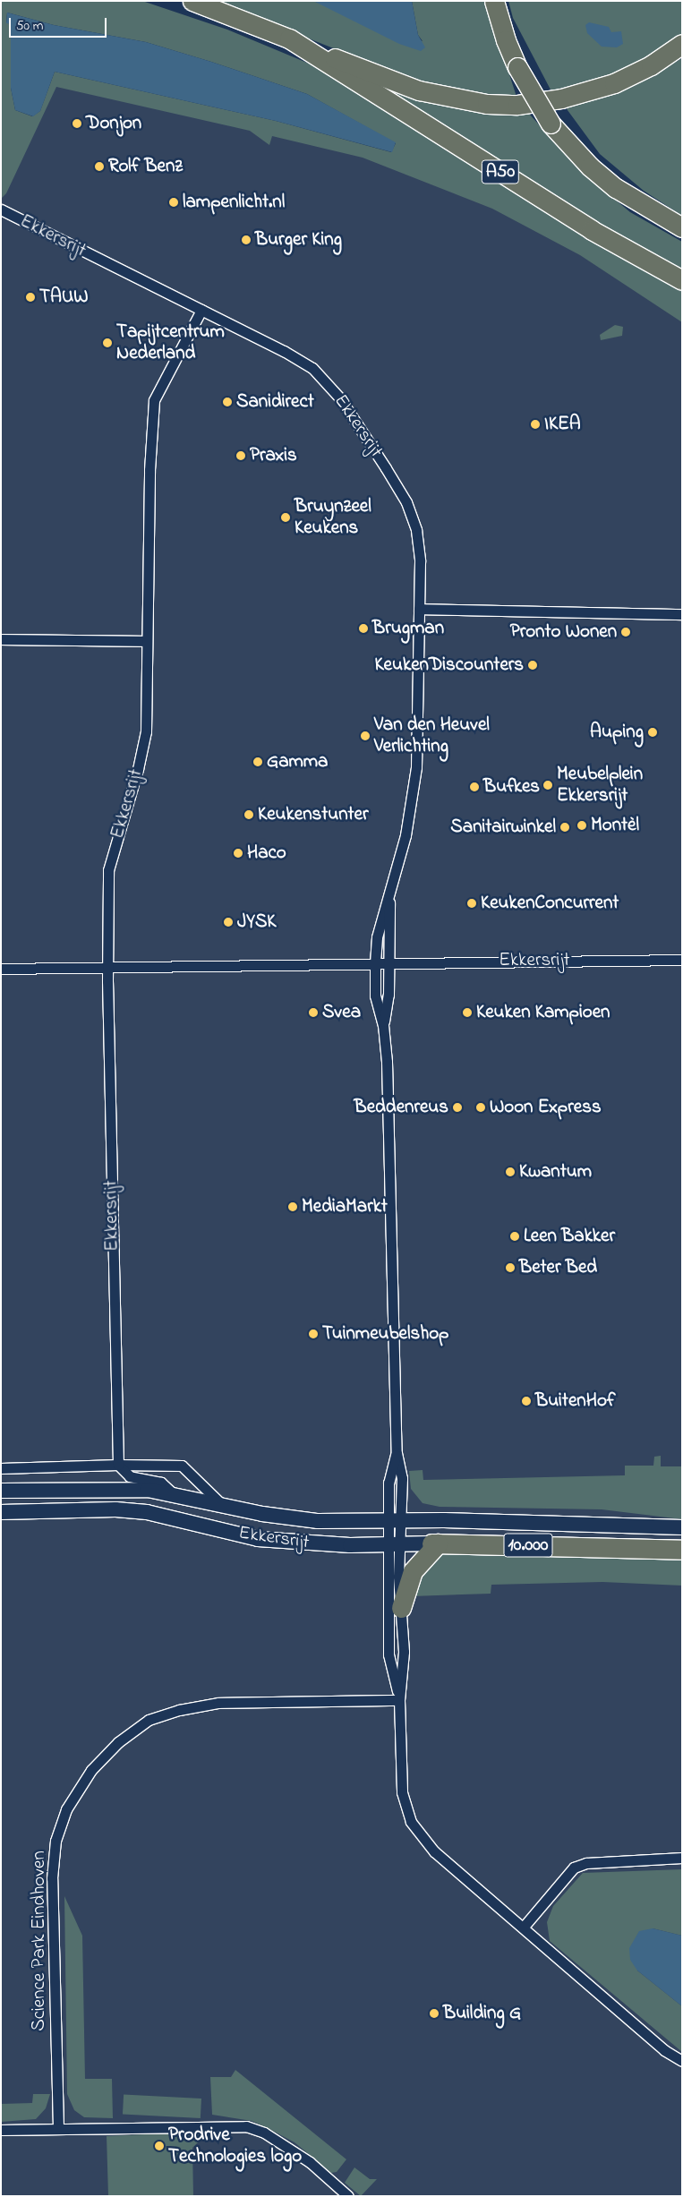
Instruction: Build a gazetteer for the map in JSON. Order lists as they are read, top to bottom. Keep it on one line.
{"streets":{"highway":["A50","Ekkersrijt","10.000"],"street":["Science Park Eindhoven"]},"places":["Donjon","Rolf Benz","lampenlicht.nl","Burger King","TAUW","Tapijtcentrum Nederland","Sanidirect","IKEA","Praxis","Bruynzeel Keukens","Brugman","Pronto Wonen","KeukenDiscounters","Auping","Van den Heuvel Verlichting","Gamma","Meubelplein Ekkersrijt","Bufkes","Keukenstunter","Montèl","Sanitairwinkel","Haco","KeukenConcurrent","JYSK","Svea","Keuken Kampioen","Beddenreus","Woon Express","Kwantum","MediaMarkt","Leen Bakker","Beter Bed","Tuinmeubelshop","BuitenHof","Building G","Prodrive Technologies logo"],"scale_bar":"50 m"}
